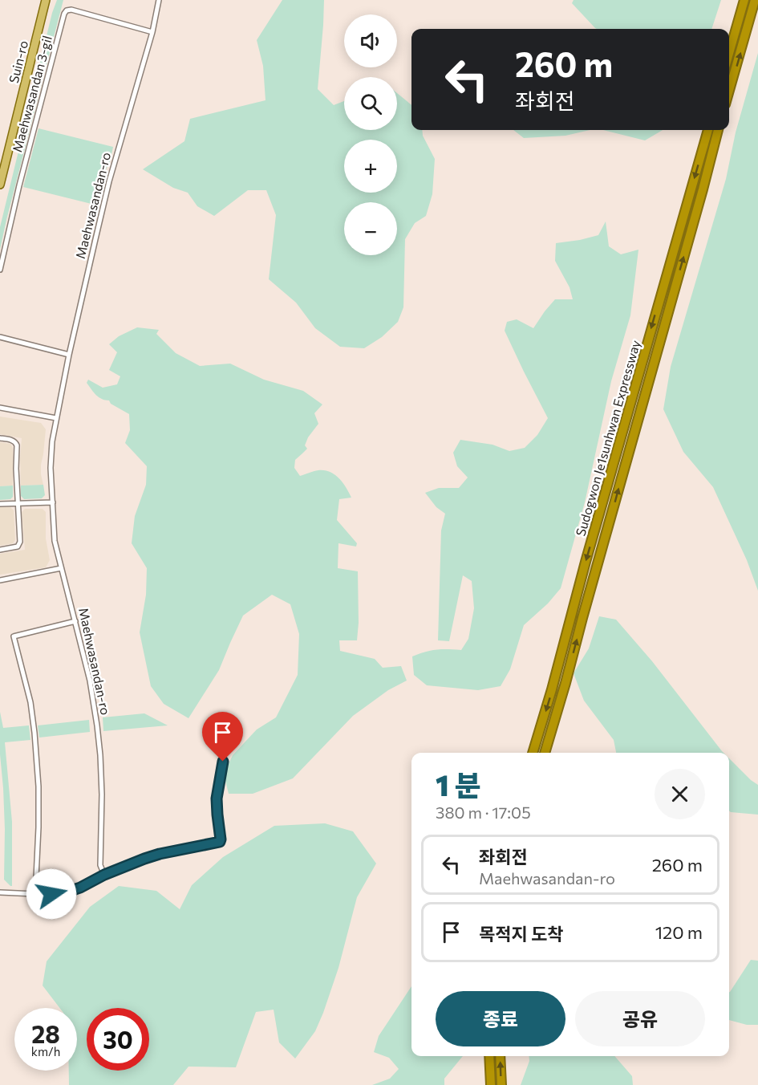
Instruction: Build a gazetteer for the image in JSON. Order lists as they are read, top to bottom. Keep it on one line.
{"streets":{"highway":["Sudogwon Je1sunhwan Expressway"],"main road":["Suin-ro"],"street":["Maehwasandan 3-gil","Maehwasandan-ro"]},"crossings":[["Maehwasandan 3-gil","Maehwasandan-ro"]],"page":{"map_buttons":["+","−"],"turn":["260 m","좌회전"],"heading":["1 분","380 m · 17:05"],"list":[{"name":"좌회전","note":"Maehwasandan-ro","value":"260 m"},{"name":"목적지 도착","value":"120 m"}],"buttons":["종료","공유"],"speed":"28 km/h","limit":"30"}}
